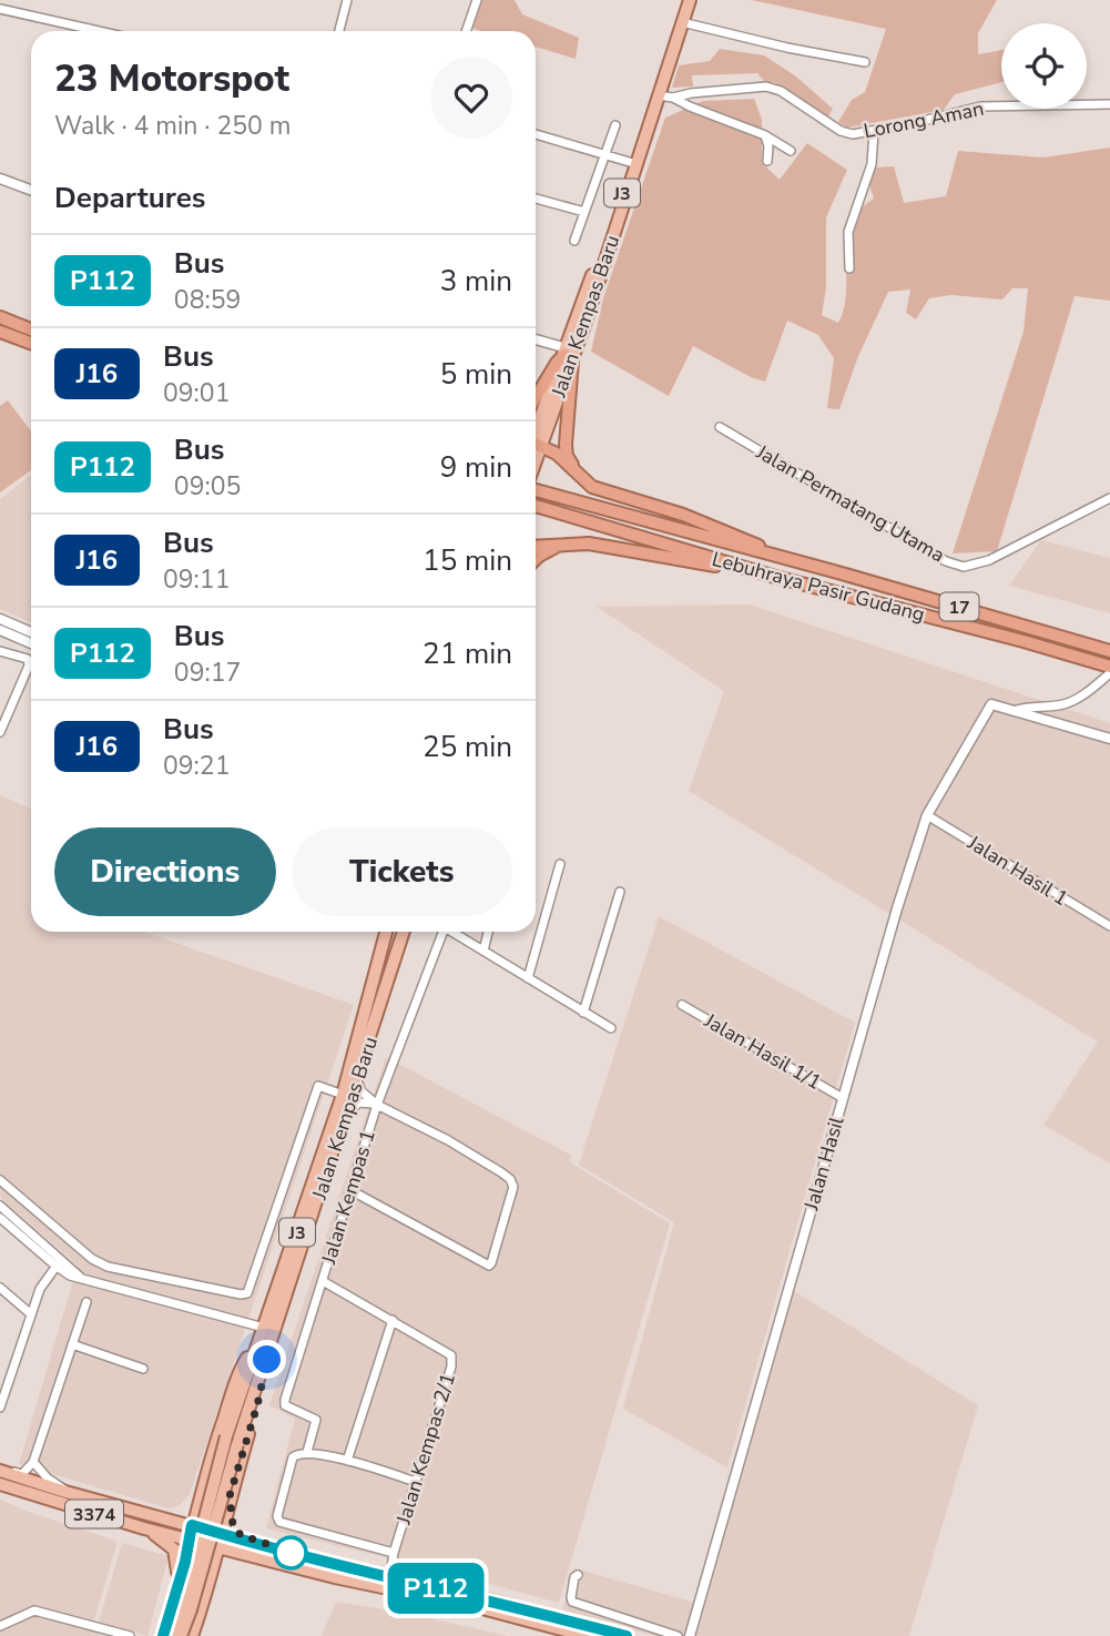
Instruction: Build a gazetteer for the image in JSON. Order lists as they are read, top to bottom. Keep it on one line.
{"streets":{"highway":["Lebuhraya Pasir Gudang","17"],"main road":["J3","Jalan Kempas Baru","3374"],"street":["Lorong Aman","Jalan Permatang Utama","Jalan Hasil 1","Jalan Hasil 1/1","Jalan Hasil","Jalan Kempas 1","Jalan Kempas 2/1"]},"crossings":[["Lorong Aman","Jalan Kempas Baru"],["J3","Jalan Kempas Baru"],["Jalan Hasil 1","Jalan Hasil"],["Jalan Hasil 1/1","Jalan Hasil"],["Jalan Kempas 1","Jalan Kempas 2/1"],["Jalan Kempas 2/1","3374"]],"lines":["bus line P112"],"page":{"on_map":"P112","heading":[["23 Motorspot","Walk · 4 min · 250 m"],"Departures"],"list":[{"mark":"P112","name":"Bus","note":"08:59","value":"3 min"},{"mark":"J16","name":"Bus","note":"09:01","value":"5 min"},{"mark":"P112","name":"Bus","note":"09:05","value":"9 min"},{"mark":"J16","name":"Bus","note":"09:11","value":"15 min"},{"mark":"P112","name":"Bus","note":"09:17","value":"21 min"},{"mark":"J16","name":"Bus","note":"09:21","value":"25 min"}],"buttons":["Directions","Tickets"]}}
